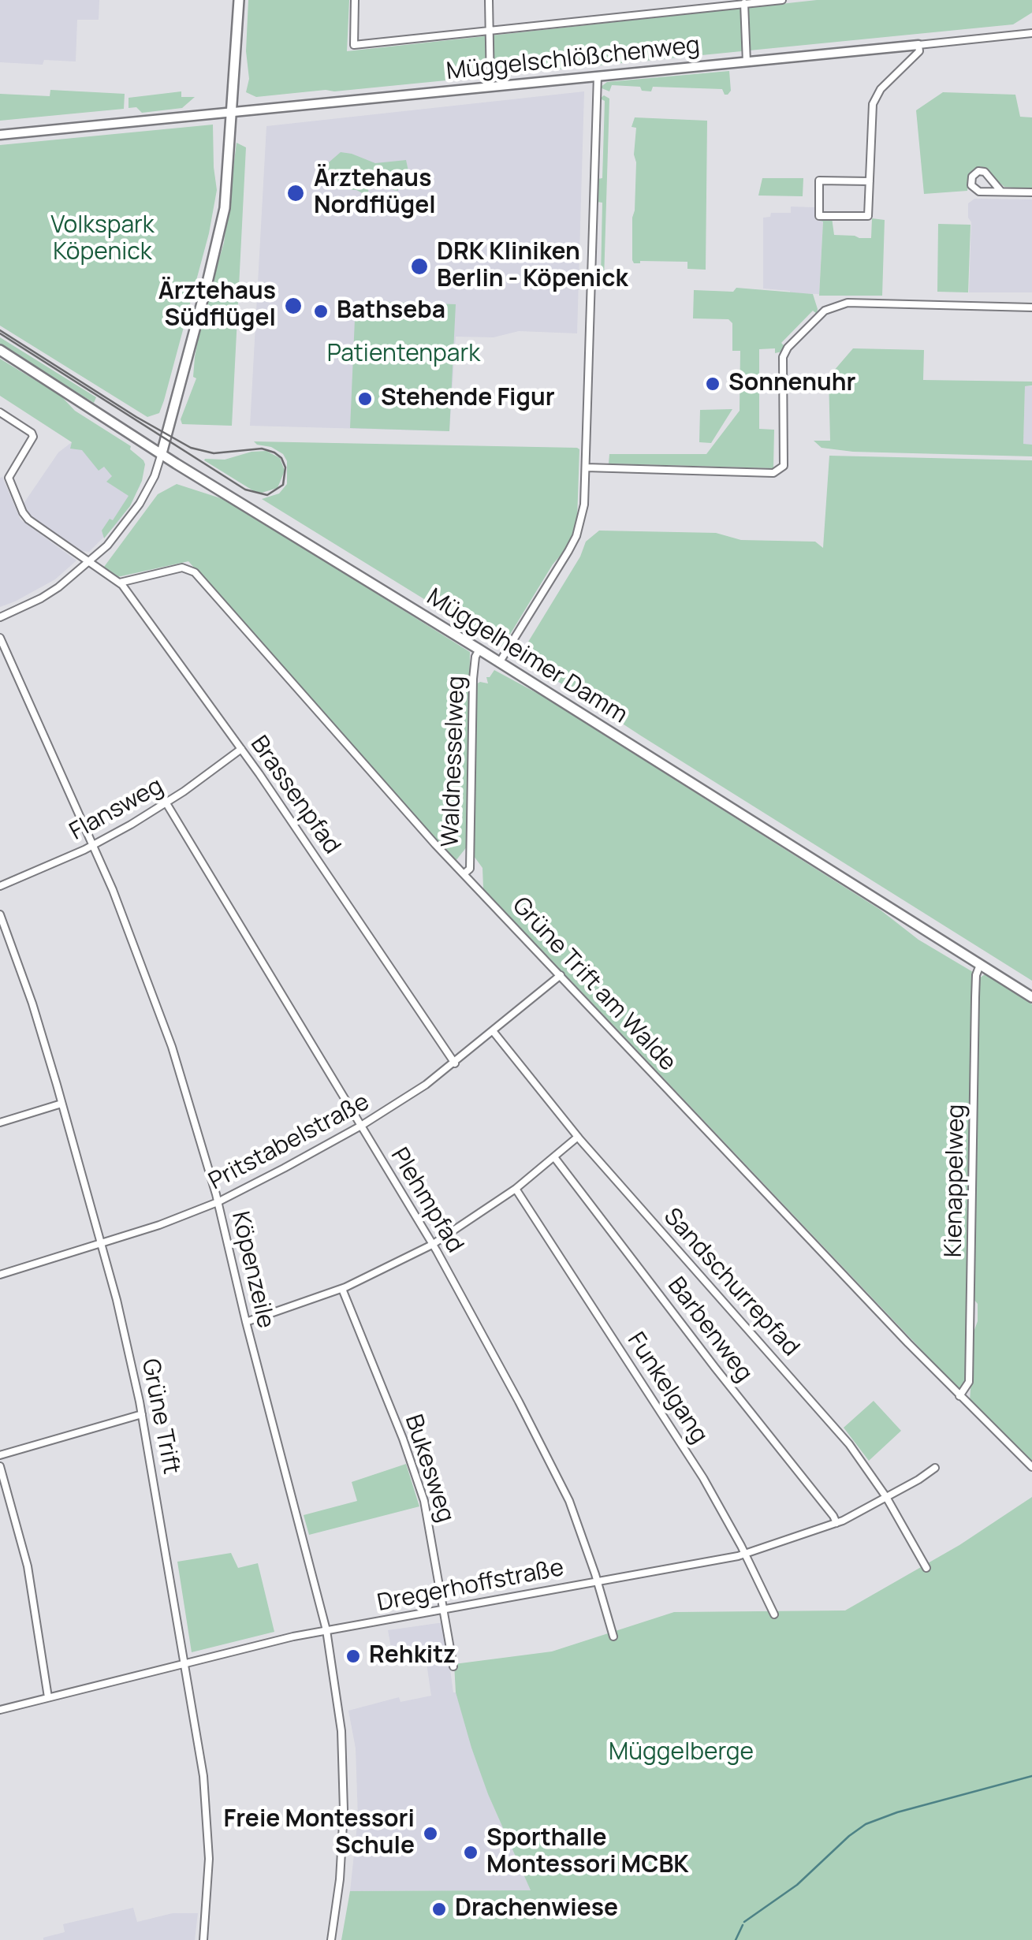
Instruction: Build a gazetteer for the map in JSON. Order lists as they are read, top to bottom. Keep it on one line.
{"streets":{"main road":["Müggelheimer Damm"],"street":["Müggelschlößchenweg","Waldnesselweg","Brassenpfad","Flansweg","Grüne Trift am Walde","Pritstabelstraße","Kienappelweg","Plehmpfad","Köpenzeile","Sandschurrepfad","Barbenweg","Funkelgang","Grüne Trift","Bukesweg","Dregerhoffstraße"]},"crossings":[["Müggelheimer Damm","Waldnesselweg"],["Müggelheimer Damm","Kienappelweg"],["Waldnesselweg","Grüne Trift am Walde"],["Brassenpfad","Flansweg"],["Brassenpfad","Grüne Trift am Walde"],["Brassenpfad","Pritstabelstraße"],["Flansweg","Plehmpfad"],["Flansweg","Köpenzeile"],["Grüne Trift am Walde","Pritstabelstraße"],["Grüne Trift am Walde","Kienappelweg"],["Pritstabelstraße","Plehmpfad"],["Pritstabelstraße","Köpenzeile"],["Pritstabelstraße","Sandschurrepfad"],["Pritstabelstraße","Grüne Trift"],["Plehmpfad","Dregerhoffstraße"],["Köpenzeile","Dregerhoffstraße"],["Sandschurrepfad","Dregerhoffstraße"],["Barbenweg","Dregerhoffstraße"],["Funkelgang","Dregerhoffstraße"],["Grüne Trift","Dregerhoffstraße"],["Bukesweg","Dregerhoffstraße"]],"parks":["Volkspark Köpenick","Patientenpark","Müggelberge"],"places":["Ärztehaus Nordflügel","DRK Kliniken Berlin - Köpenick","Ärztehaus Südflügel","Bathseba","Sonnenuhr","Stehende Figur","Rehkitz","Freie Montessori Schule","Sporthalle Montessori MCBK","Drachenwiese"]}
